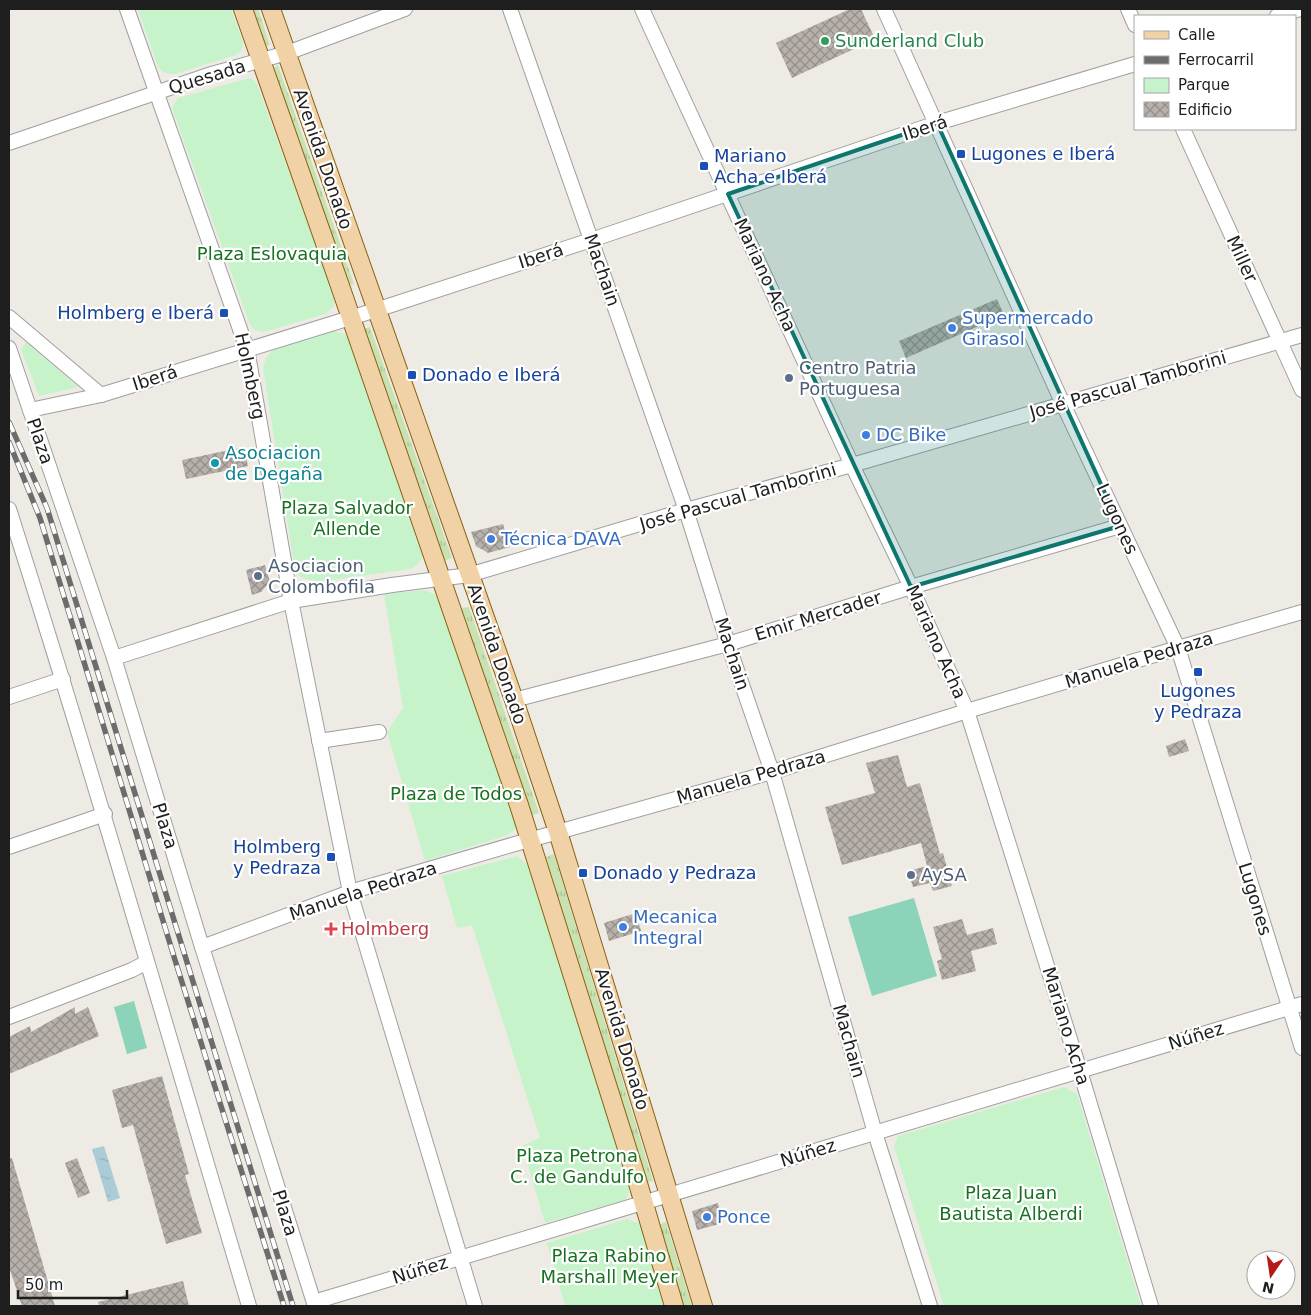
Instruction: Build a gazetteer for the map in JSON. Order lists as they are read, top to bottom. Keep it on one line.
{"streets":{"main road":["Avenida Donado"],"street":["Quesada","Iberá","Miller","Machain","Mariano Acha","Holmberg","José Pascual Tamborini","Plaza","Lugones","Emir Mercader","Manuela Pedraza","Núñez"]},"crossings":[["Quesada","Avenida Donado"],["Quesada","Holmberg"],["Iberá","Avenida Donado"],["Iberá","Machain"],["Iberá","Mariano Acha"],["Iberá","Holmberg"],["Iberá","Plaza"],["Iberá","Lugones"],["Avenida Donado","José Pascual Tamborini"],["Avenida Donado","Emir Mercader"],["Avenida Donado","Manuela Pedraza"],["Avenida Donado","Núñez"],["Miller","José Pascual Tamborini"],["Machain","José Pascual Tamborini"],["Machain","Emir Mercader"],["Machain","Manuela Pedraza"],["Machain","Núñez"],["Mariano Acha","José Pascual Tamborini"],["Mariano Acha","Emir Mercader"],["Mariano Acha","Manuela Pedraza"],["Mariano Acha","Núñez"],["Holmberg","José Pascual Tamborini"],["Holmberg","Manuela Pedraza"],["Holmberg","Núñez"],["José Pascual Tamborini","Plaza"],["José Pascual Tamborini","Lugones"],["Plaza","Manuela Pedraza"],["Plaza","Núñez"],["Lugones","Emir Mercader"],["Lugones","Manuela Pedraza"],["Lugones","Núñez"]],"parks":["Plaza Eslovaquia","Plaza Salvador Allende","Plaza de Todos","Plaza Petrona C. de Gandulfo","Plaza Juan Bautista Alberdi","Plaza Rabino Marshall Meyer"],"places":{"other":["Sunderland Club","Supermercado Girasol","Centro Patria Portuguesa","DC Bike","Asociacion de Degaña","Técnica DAVA","Asociacion Colombofila","AySA","Mecanica Integral","Ponce"],"transit":["Lugones e Iberá","Mariano Acha e Iberá","Holmberg e Iberá","Donado e Iberá","Lugones y Pedraza","Holmberg y Pedraza","Donado y Pedraza"],"health":["Holmberg"]},"legend":["Calle","Ferrocarril","Parque","Edificio"],"scale_bar":"50 m","north":"bottom"}
